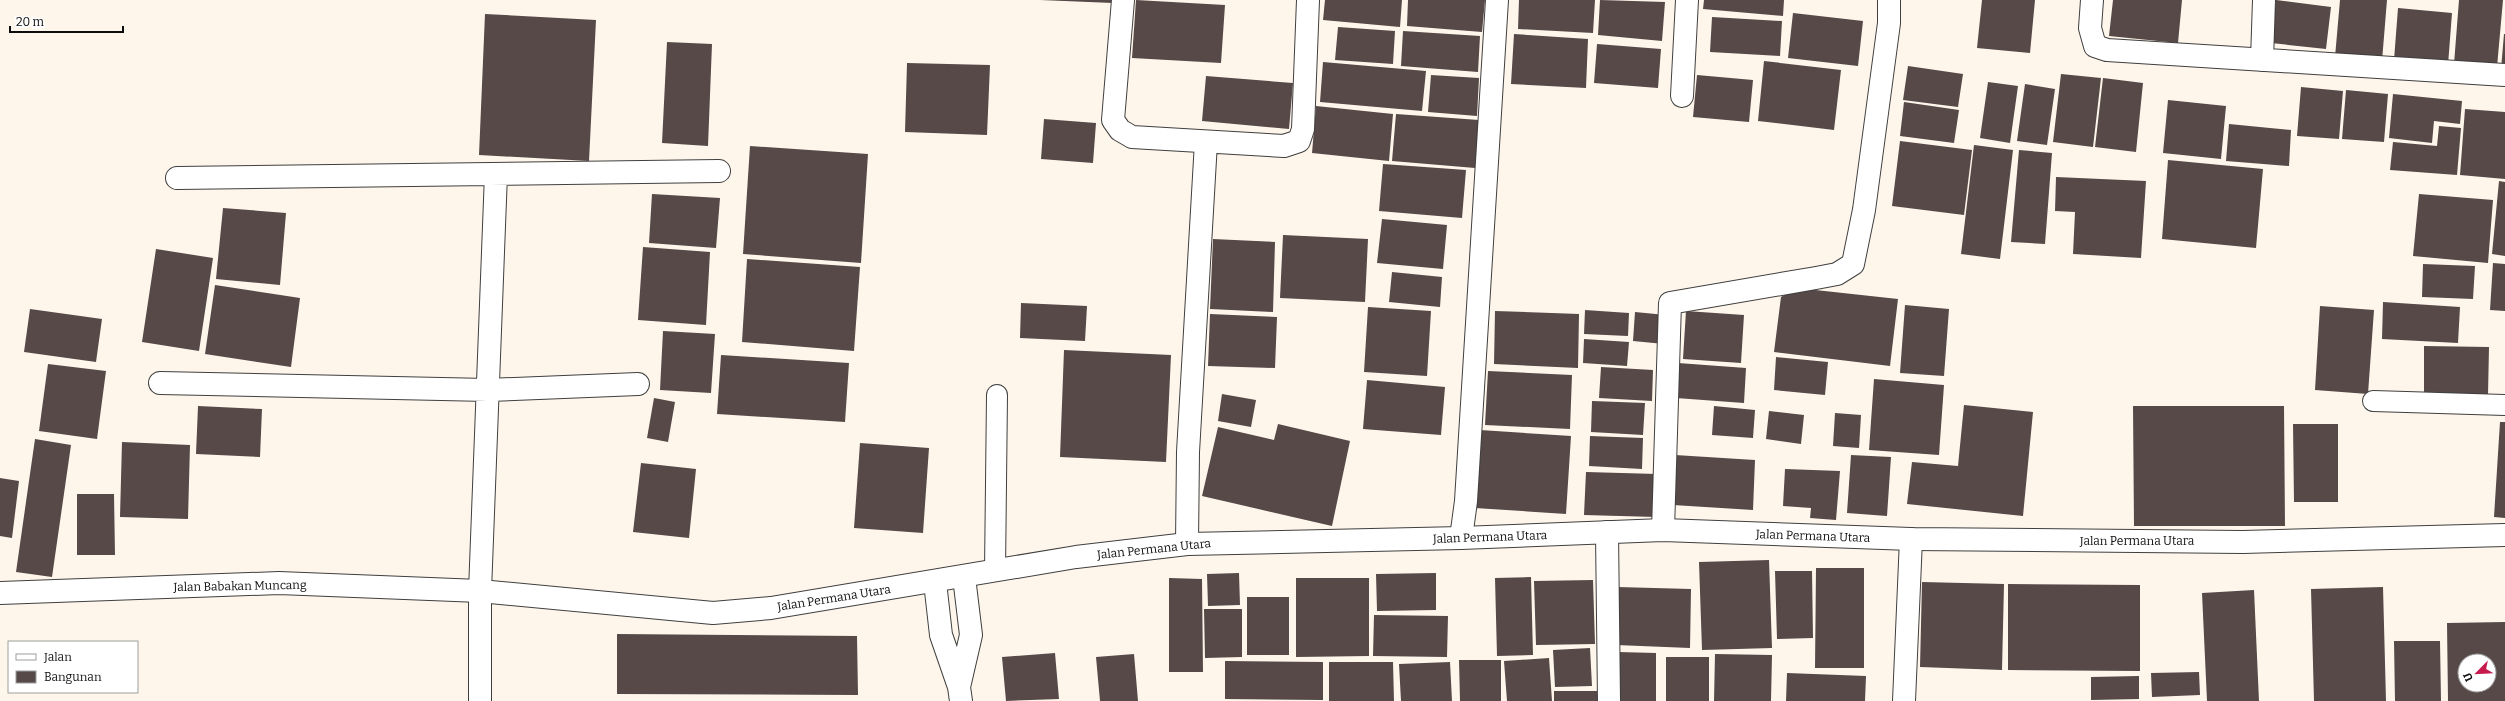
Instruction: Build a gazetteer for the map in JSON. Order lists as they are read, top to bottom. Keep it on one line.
{"streets":{"street":["Jalan Permana Utara","Jalan Babakan Muncang"]},"crossings":[["Jalan Permana Utara","Jalan Babakan Muncang"]],"legend":["Jalan","Bangunan"],"scale_bar":"20 m","north":"bottom left"}
